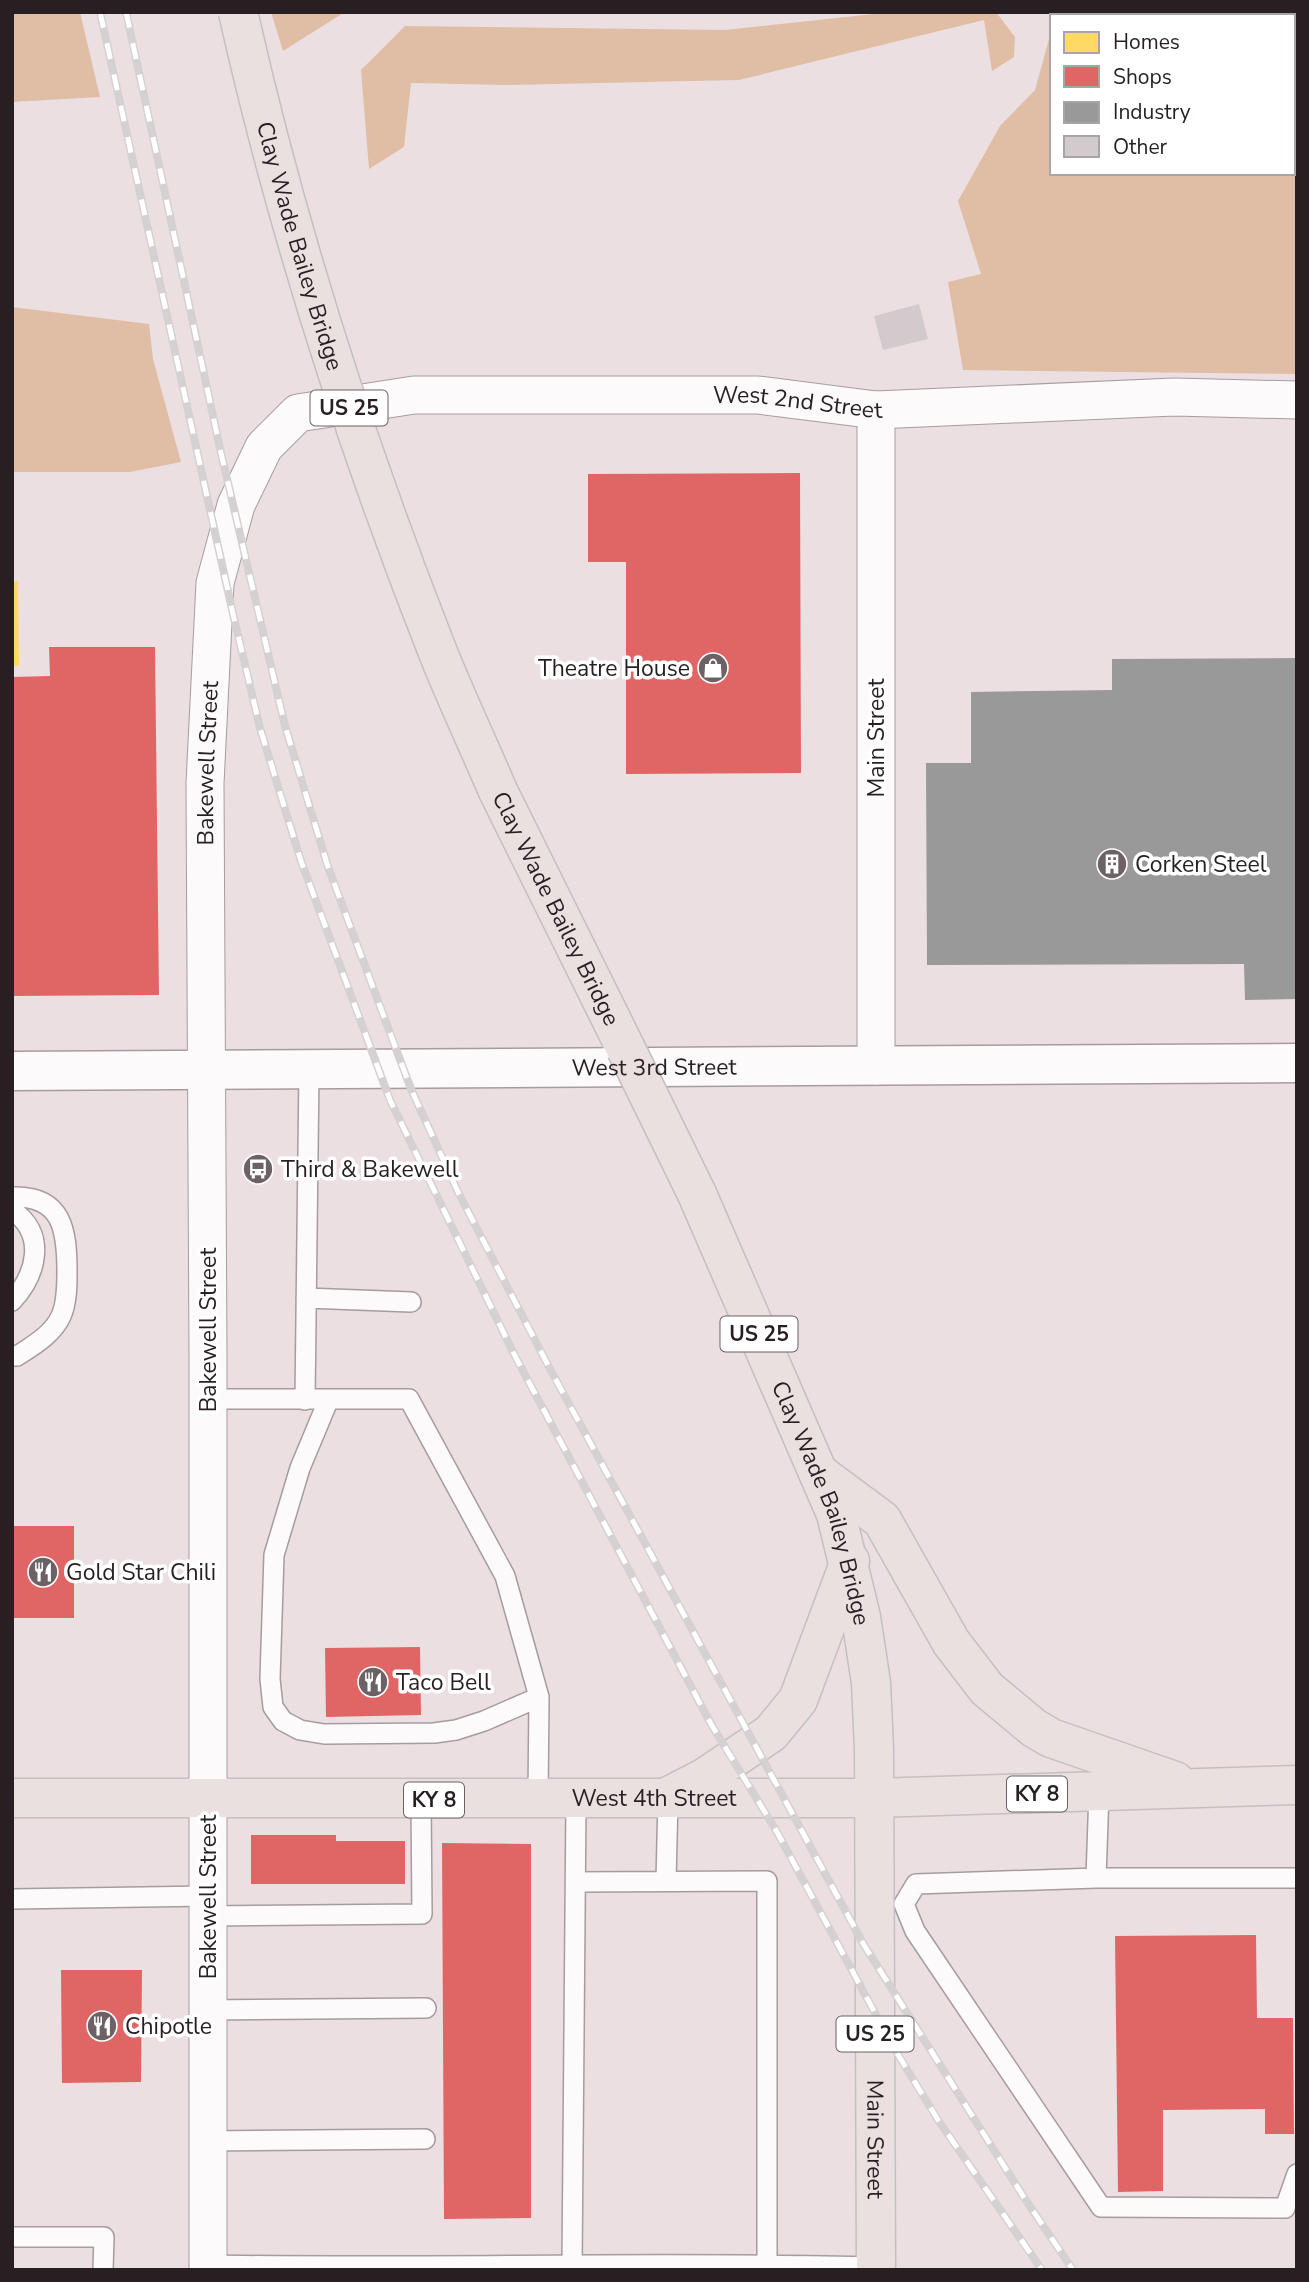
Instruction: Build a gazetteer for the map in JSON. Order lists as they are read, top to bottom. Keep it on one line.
{"streets":{"main road":["Clay Wade Bailey Bridge","US 25","Main Street","KY 8","West 4th Street"],"street":["West 2nd Street","Bakewell Street","West 3rd Street"]},"crossings":[["Clay Wade Bailey Bridge","Main Street"],["Clay Wade Bailey Bridge","West 4th Street"],["West 2nd Street","Main Street"],["West 2nd Street","Bakewell Street"],["Main Street","West 3rd Street"],["Main Street","West 4th Street"],["Bakewell Street","West 3rd Street"],["Bakewell Street","West 4th Street"]],"places":{"shop":["Theatre House"],"building":["Corken Steel"],"bus stop":["Third & Bakewell"],"restaurant":["Gold Star Chili","Taco Bell","Chipotle"]},"legend":["Homes","Shops","Industry","Other"]}
